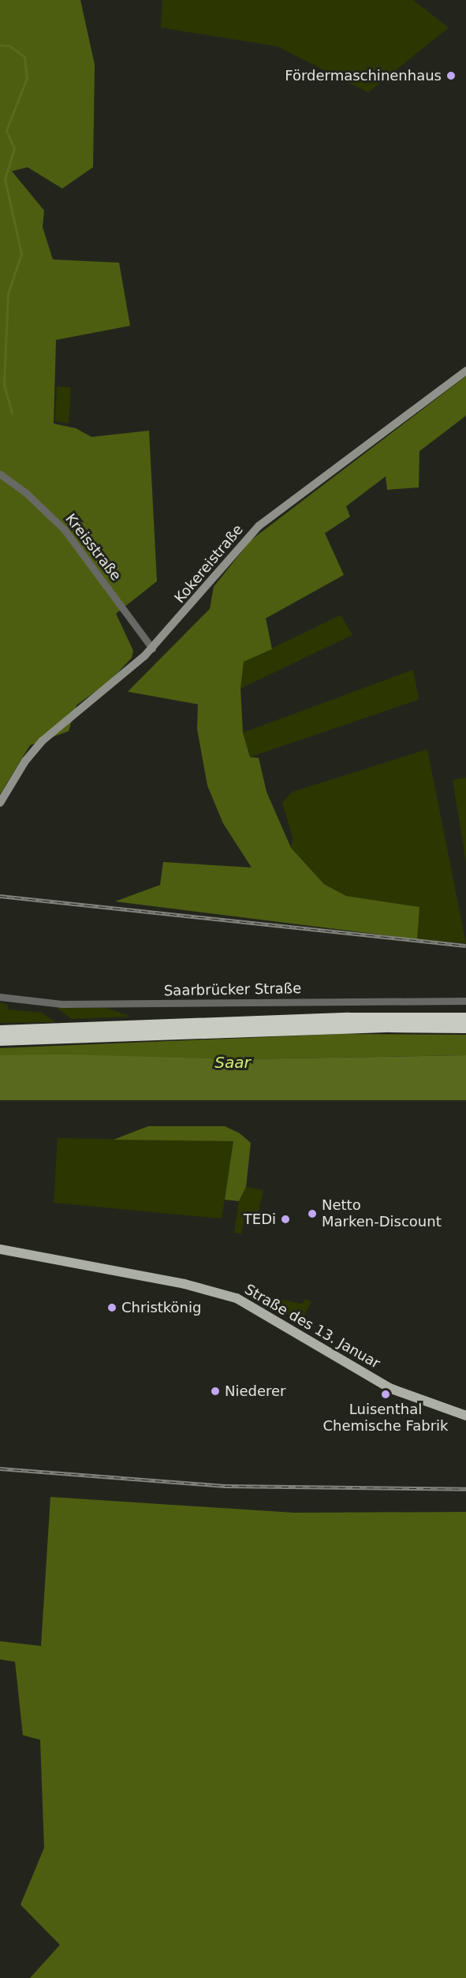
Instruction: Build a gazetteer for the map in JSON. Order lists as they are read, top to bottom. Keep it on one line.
{"streets":{"main road":["Kokereistraße","Straße des 13. Januar"],"street":["Kreisstraße","Saarbrücker Straße"]},"crossings":[["Kreisstraße","Kokereistraße"]],"water":["Saar"],"places":["Fördermaschinenhaus","Netto Marken-Discount","TEDi","Christkönig","Niederer","Luisenthal Chemische Fabrik"]}
